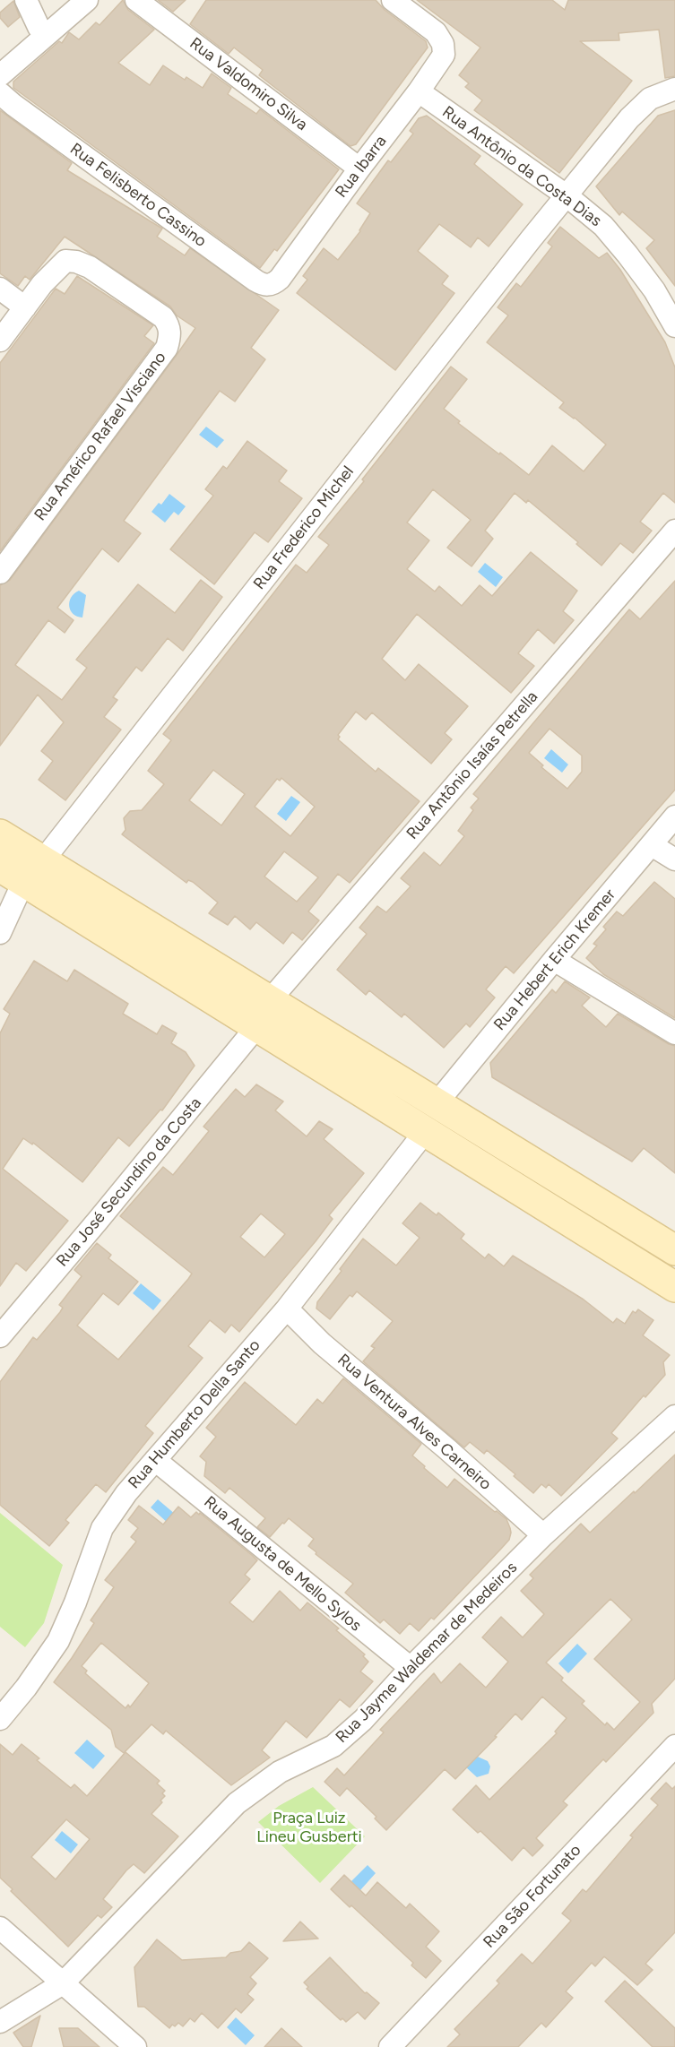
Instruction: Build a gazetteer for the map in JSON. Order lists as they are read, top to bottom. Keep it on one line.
{"streets":{"street":["Rua Valdomiro Silva","Rua Ibarra","Rua Antônio da Costa Dias","Rua Felisberto Cassino","Rua Américo Rafael Visciano","Rua Frederico Michel","Rua Antônio Isaías Petrella","Rua Hebert Erich Kremer","Rua José Secundino da Costa","Rua Humberto Della Santo","Rua Ventura Alves Carneiro","Rua Augusta de Mello Sylos","Rua Jayme Waldemar de Medeiros","Rua São Fortunato"]},"crossings":[["Rua Valdomiro Silva","Rua Ibarra"],["Rua Ibarra","Rua Antônio da Costa Dias"],["Rua Ibarra","Rua Felisberto Cassino"],["Rua Antônio da Costa Dias","Rua Frederico Michel"],["Rua Humberto Della Santo","Rua Ventura Alves Carneiro"],["Rua Humberto Della Santo","Rua Augusta de Mello Sylos"],["Rua Ventura Alves Carneiro","Rua Jayme Waldemar de Medeiros"],["Rua Augusta de Mello Sylos","Rua Jayme Waldemar de Medeiros"]],"parks":["Praça Luiz Lineu Gusberti"]}
